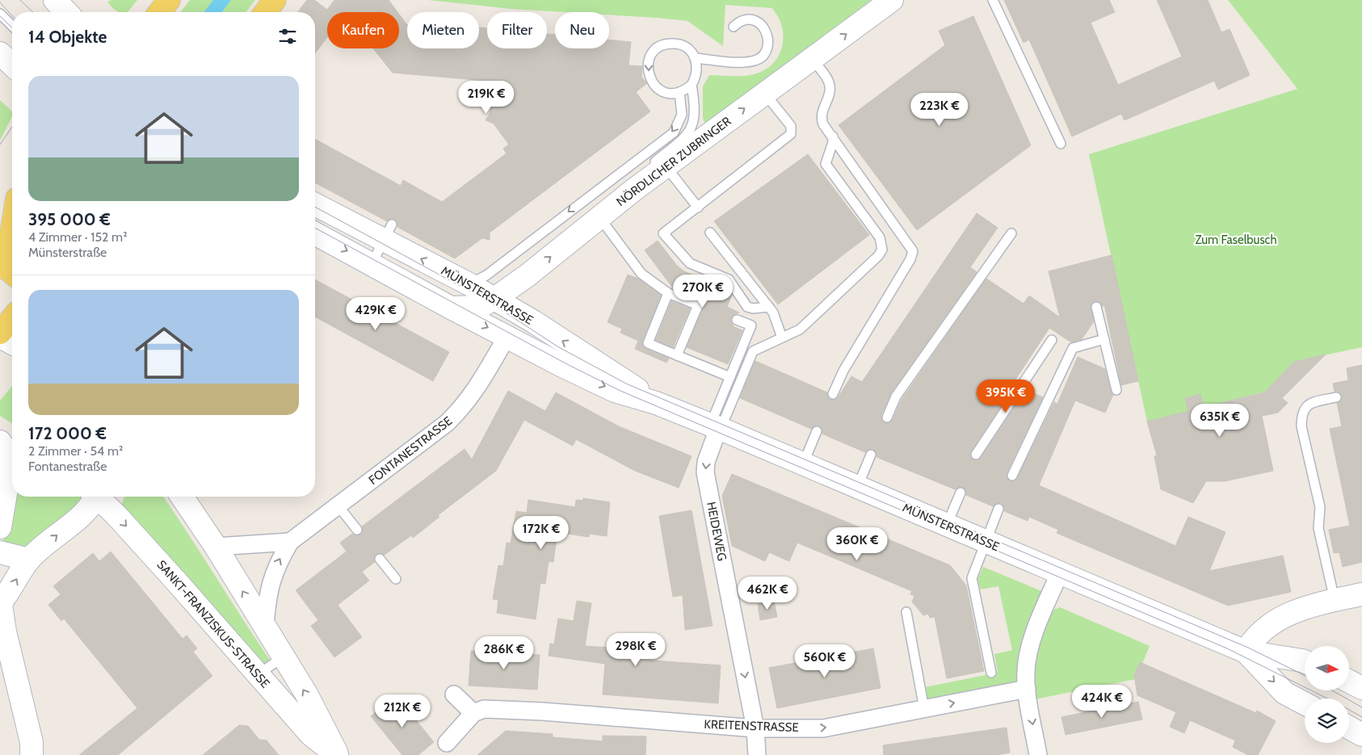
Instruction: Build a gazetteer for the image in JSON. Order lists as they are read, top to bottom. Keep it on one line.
{"streets":{"street":["NÖRDLICHER ZUBRINGER","MÜNSTERSTRASSE","FONTANESTRASSE","HEIDEWEG","SANKT-FRANZISKUS-STRASSE","KREITENSTRASSE"]},"crossings":[["NÖRDLICHER ZUBRINGER","MÜNSTERSTRASSE"],["MÜNSTERSTRASSE","FONTANESTRASSE"],["MÜNSTERSTRASSE","HEIDEWEG"],["FONTANESTRASSE","SANKT-FRANZISKUS-STRASSE"],["HEIDEWEG","KREITENSTRASSE"]],"one_way":["NÖRDLICHER ZUBRINGER","HEIDEWEG","KREITENSTRASSE"],"parks":["Zum Faselbusch"],"north":"right","page":{"chip":["Kaufen","Mieten","Filter","Neu"],"heading":"14 Objekte","list":[{"name":"395 000 €","note":"4 Zimmer · 152 m² · Münsterstraße"},{"name":"172 000 €","note":"2 Zimmer · 54 m² · Fontanestraße"}],"price":["219K €","223K €","270K €","429K €","395K €","635K €","172K €","360K €","462K €","298K €","286K €","560K €","424K €","212K €"]}}
